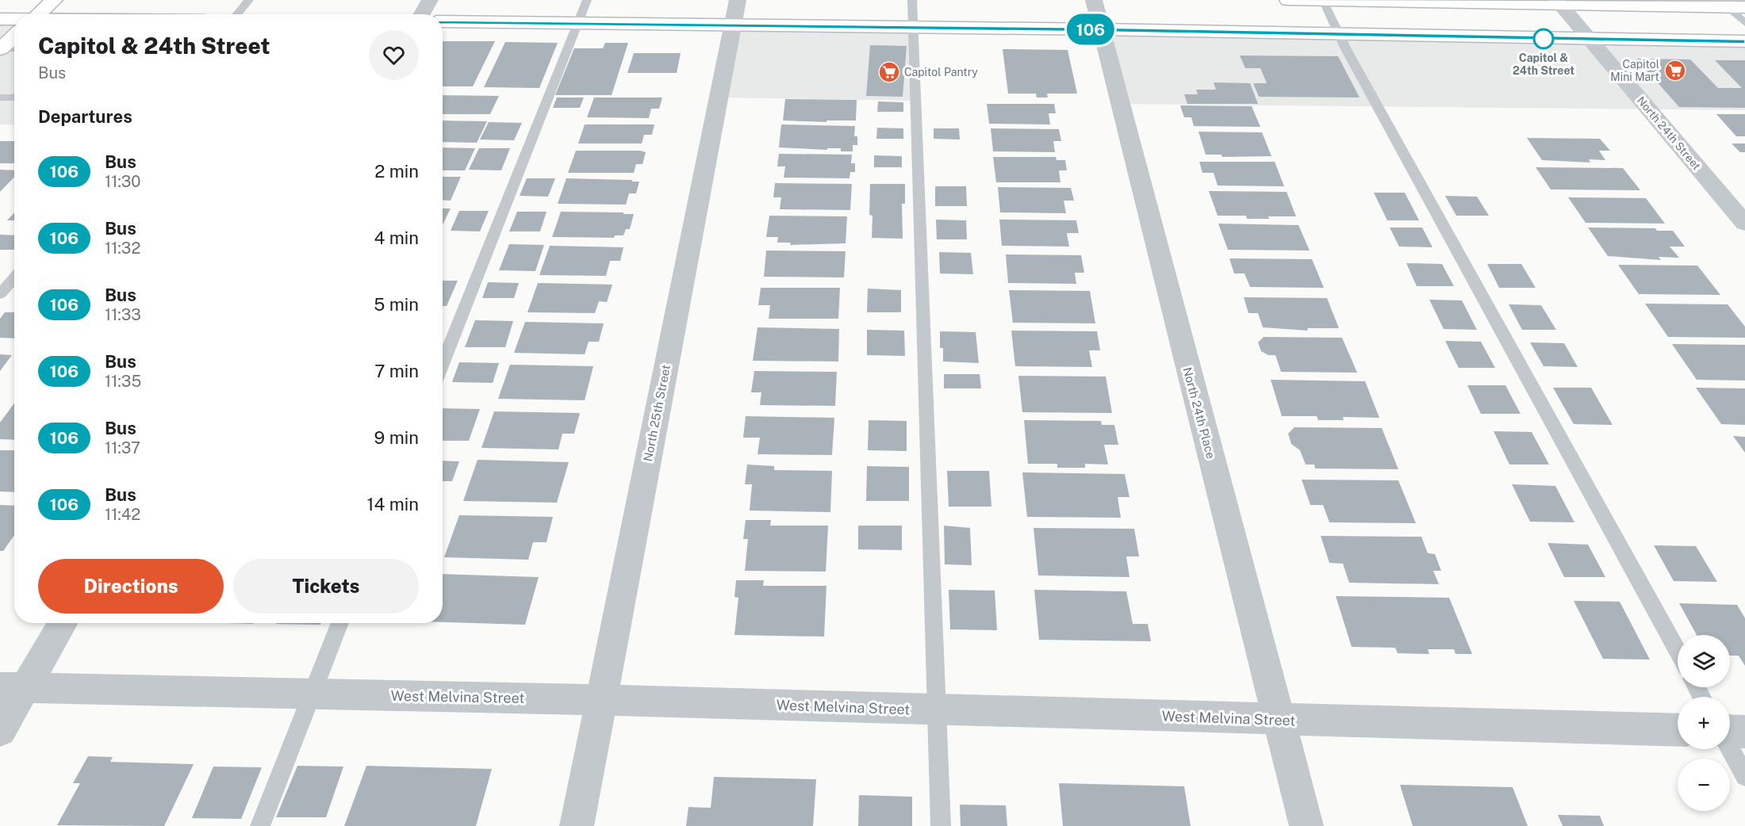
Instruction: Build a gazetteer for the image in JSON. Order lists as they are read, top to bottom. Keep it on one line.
{"streets":{"street":["North 24th Street","North 25th Street","North 24th Place","West Melvina Street"]},"crossings":[["North 25th Street","West Melvina Street"],["North 24th Place","West Melvina Street"]],"places":{"other":["Capitol & 24th Street"],"supermarket":["Capitol Mini Mart","Capitol Pantry"]},"lines":["bus line 106"],"page":{"on_map":"106","heading":[["Capitol & 24th Street","Bus"],"Departures"],"list":[{"mark":"106","name":"Bus","note":"11:30","value":"2 min"},{"mark":"106","name":"Bus","note":"11:32","value":"4 min"},{"mark":"106","name":"Bus","note":"11:33","value":"5 min"},{"mark":"106","name":"Bus","note":"11:35","value":"7 min"},{"mark":"106","name":"Bus","note":"11:37","value":"9 min"},{"mark":"106","name":"Bus","note":"11:42","value":"14 min"}],"buttons":["Directions","Tickets"],"map_buttons":["+","−"]}}
